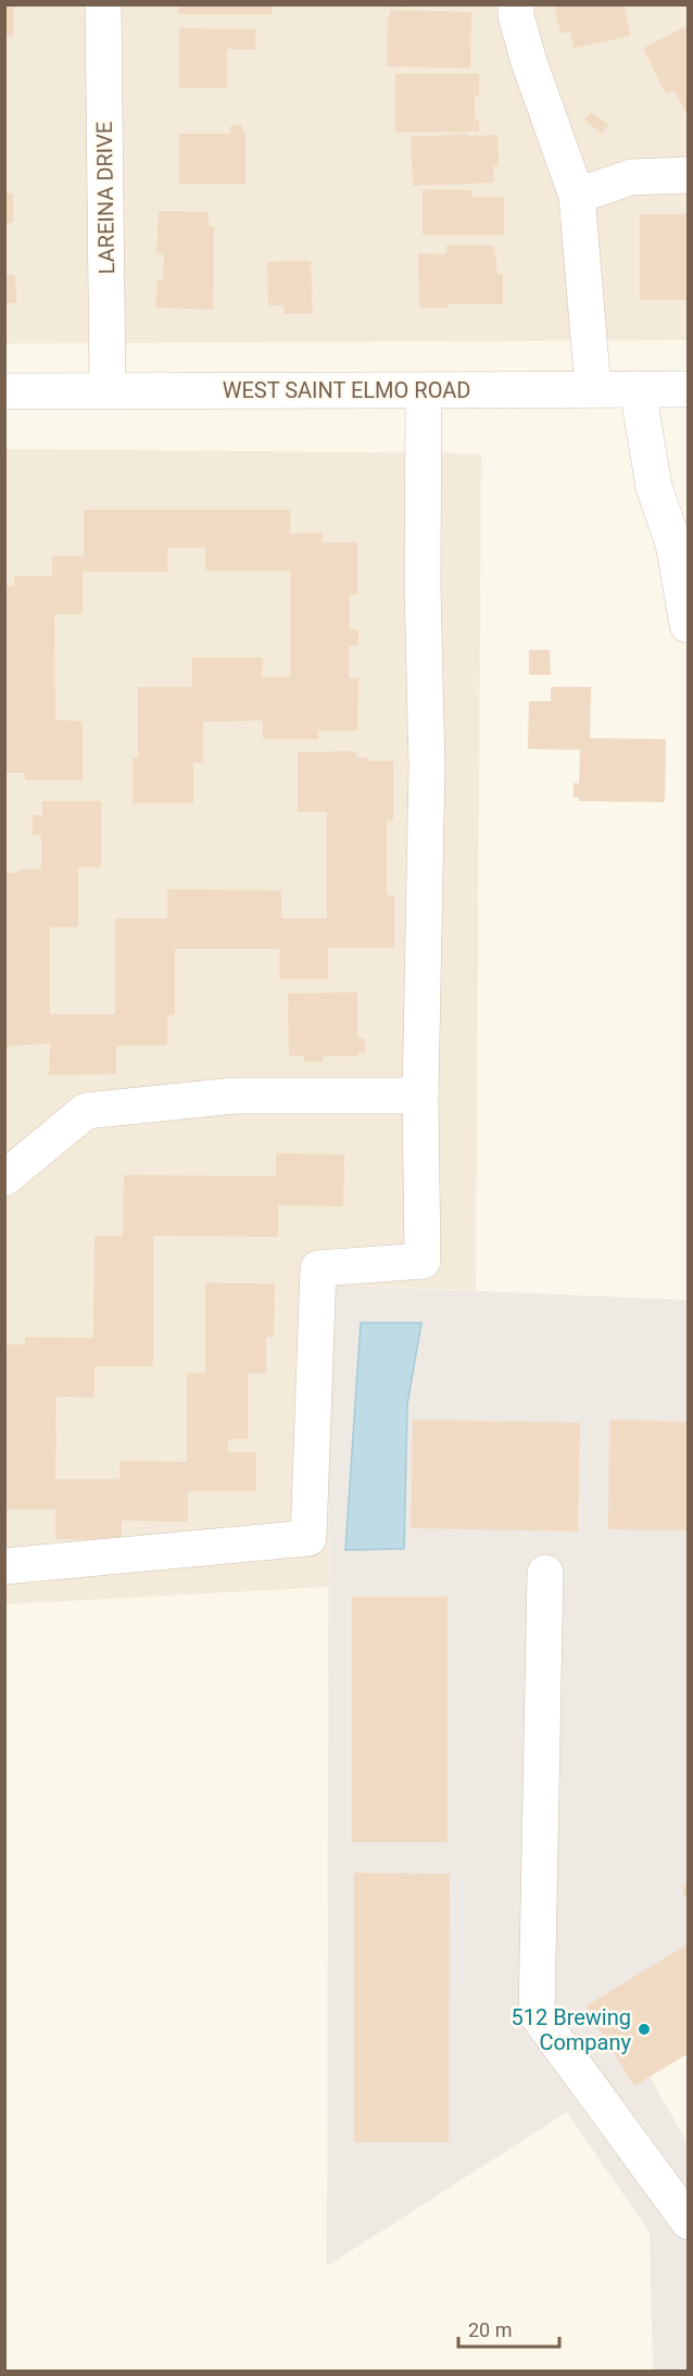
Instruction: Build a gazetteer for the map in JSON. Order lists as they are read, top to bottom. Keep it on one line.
{"streets":{"street":["LAREINA DRIVE","WEST SAINT ELMO ROAD"]},"crossings":[["LAREINA DRIVE","WEST SAINT ELMO ROAD"]],"places":["512 Brewing Company"],"scale_bar":"20 m"}
